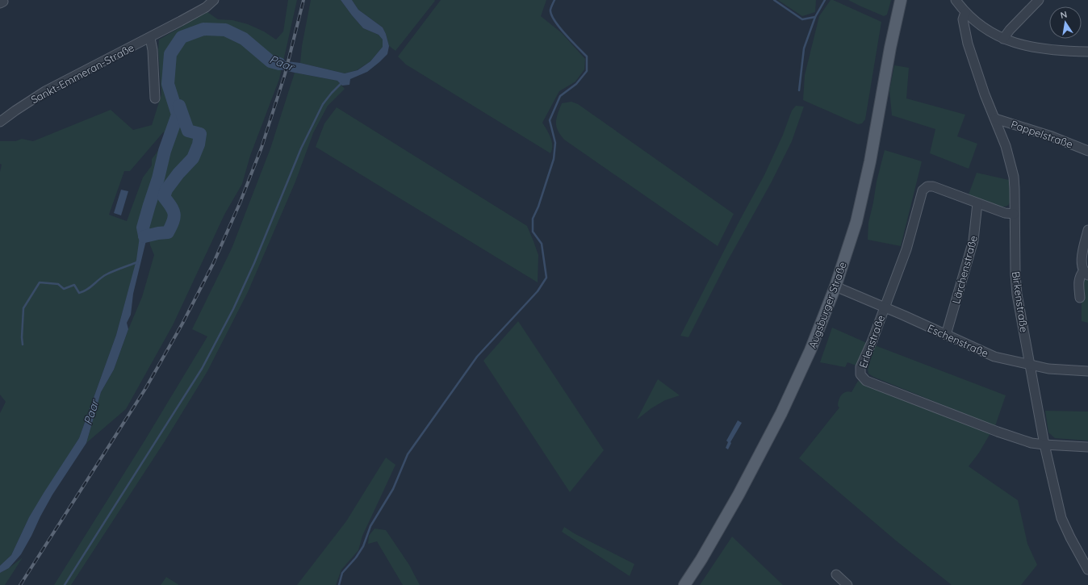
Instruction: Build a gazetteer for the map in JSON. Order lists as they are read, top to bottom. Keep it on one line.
{"streets":{"main road":["Augsburger Straße"],"street":["Sankt-Emmeran-Straße","Pappelstraße","Lärchenstraße","Birkenstraße","Eschenstraße","Erlenstraße"]},"crossings":[["Pappelstraße","Birkenstraße"],["Lärchenstraße","Eschenstraße"],["Lärchenstraße","Erlenstraße"],["Birkenstraße","Eschenstraße"],["Birkenstraße","Erlenstraße"],["Augsburger Straße","Eschenstraße"],["Eschenstraße","Erlenstraße"]],"water":["Paar"],"north":"top"}
